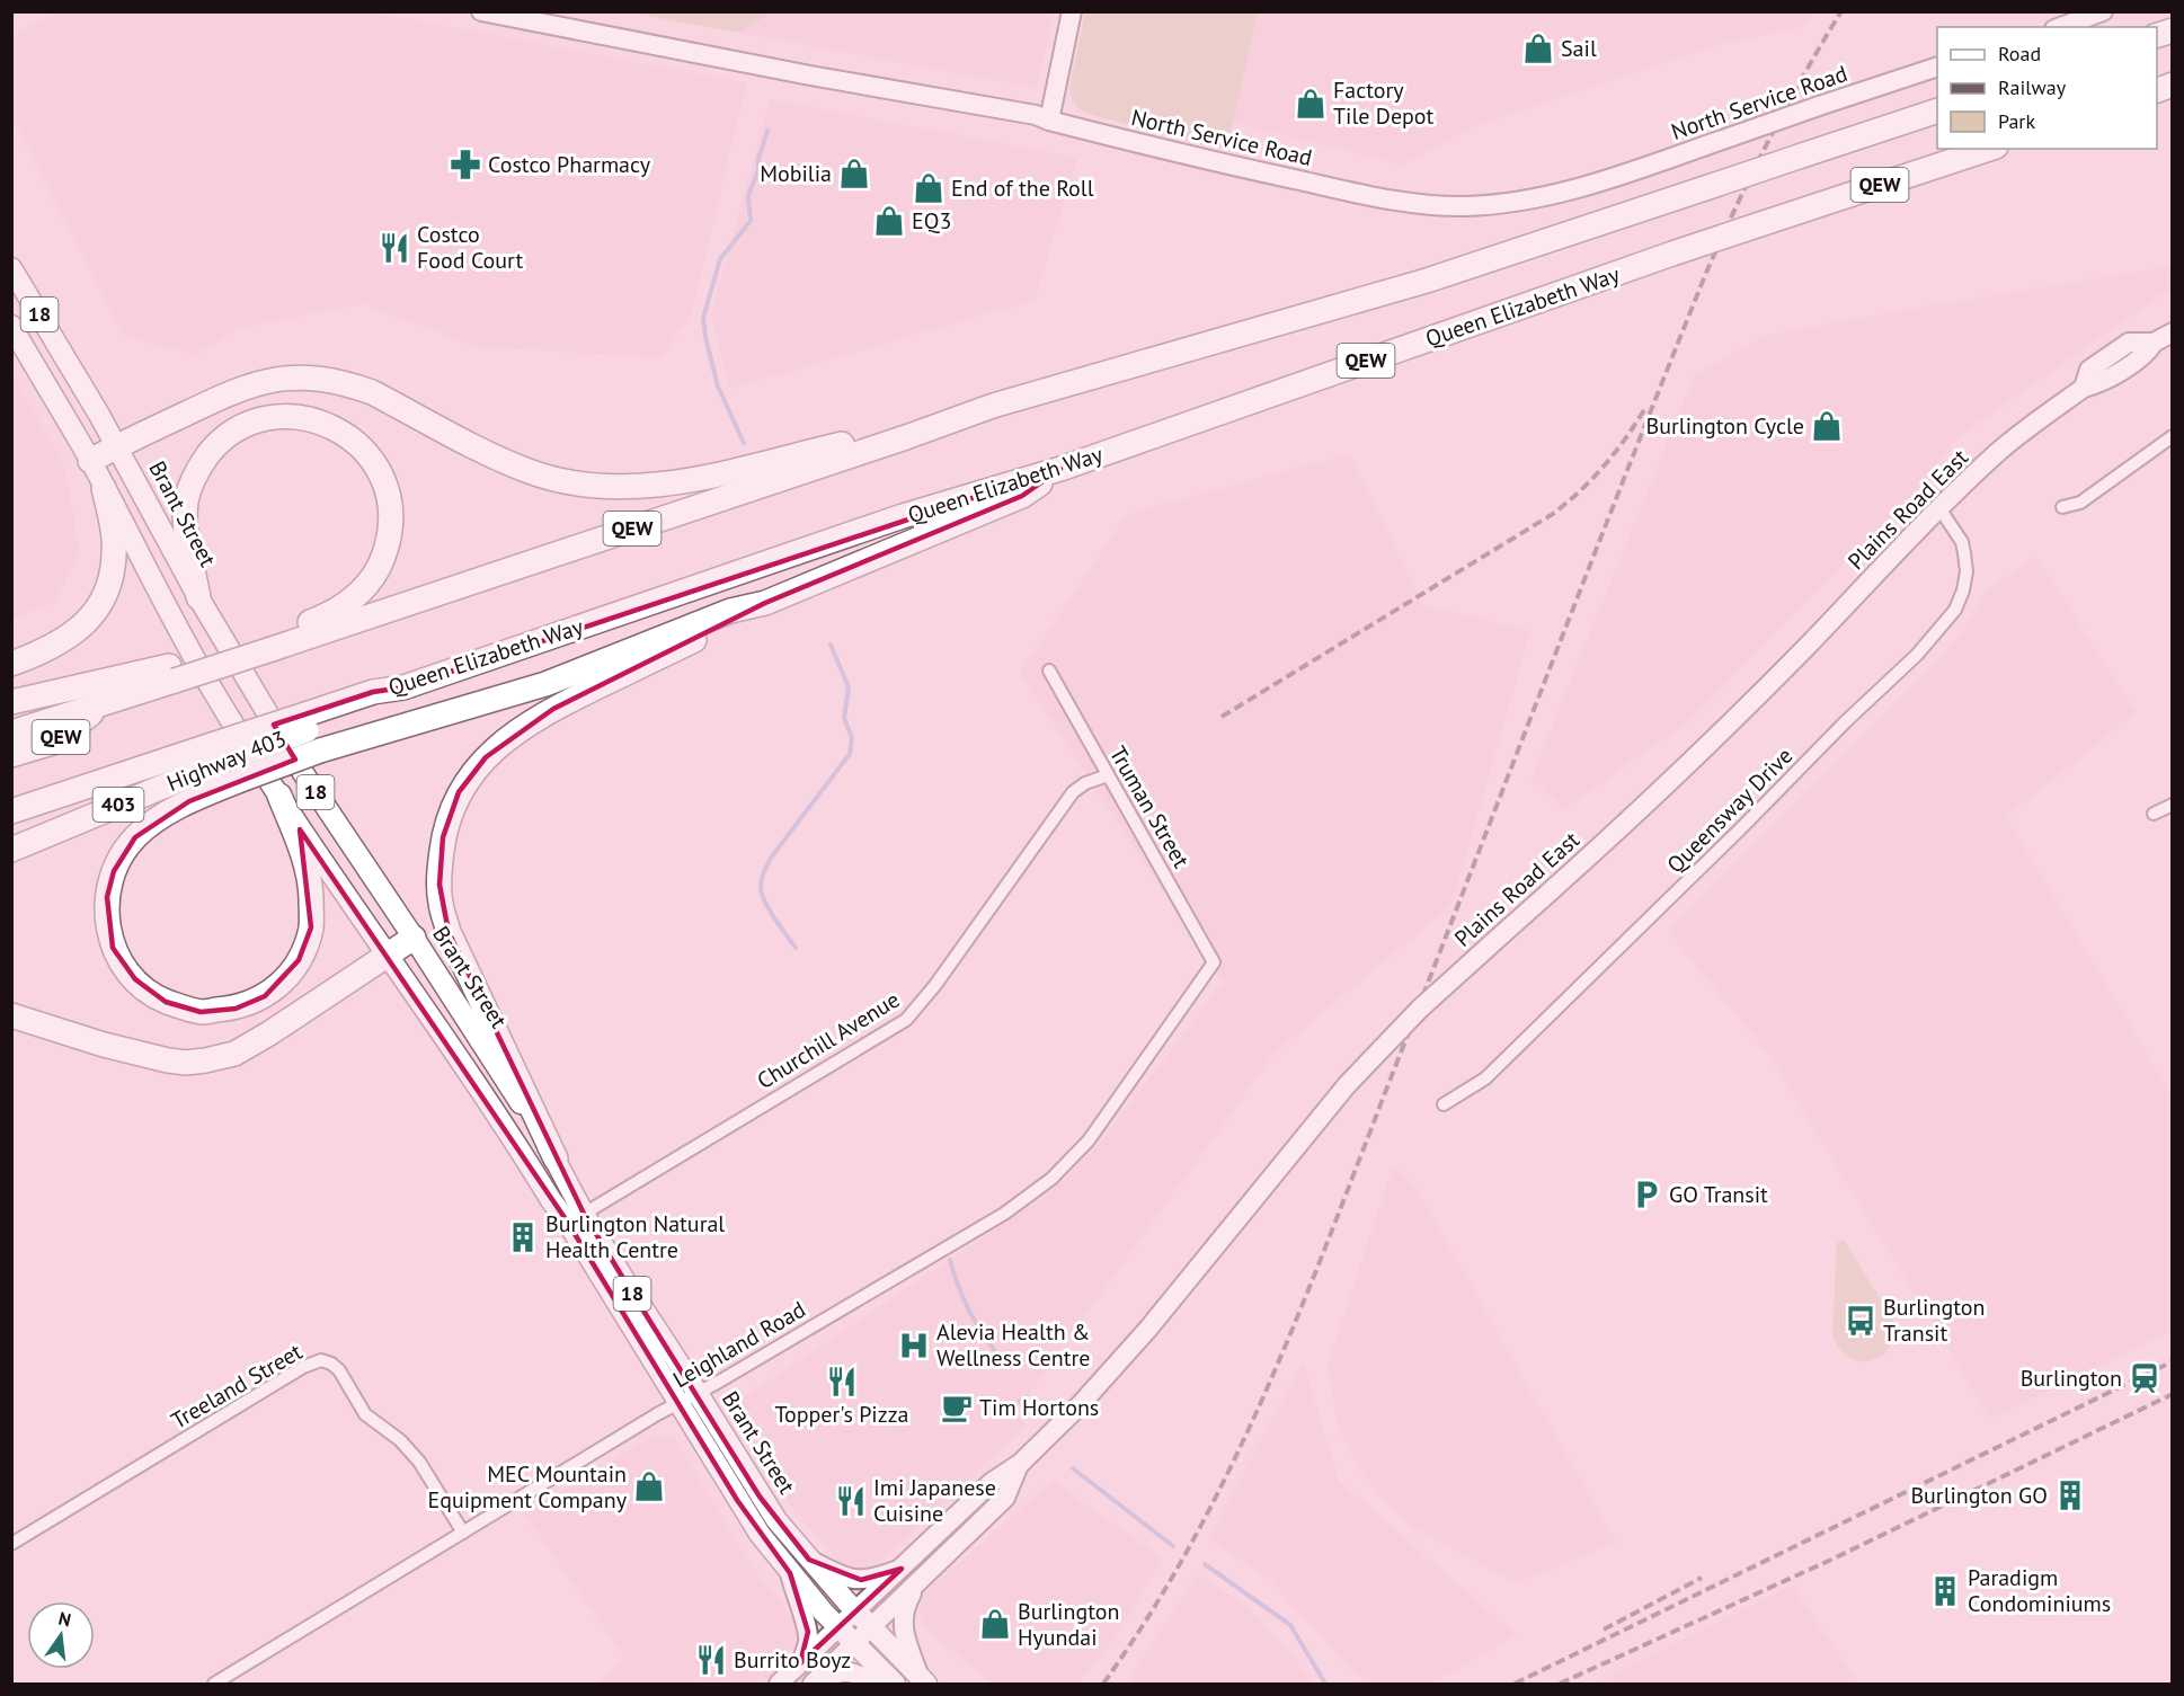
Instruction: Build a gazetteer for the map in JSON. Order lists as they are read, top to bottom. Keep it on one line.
{"streets":{"highway":["QEW","Queen Elizabeth Way","Highway 403","403"],"main road":["North Service Road","18","Plains Road East","Brant Street"],"street":["Truman Street","Queensway Drive","Churchill Avenue","Leighland Road","Treeland Street"]},"crossings":[["Queen Elizabeth Way","Highway 403"],["Plains Road East","Brant Street"],["Plains Road East","Queensway Drive"],["Brant Street","Churchill Avenue"],["Brant Street","Leighland Road"],["Truman Street","Churchill Avenue"],["Truman Street","Leighland Road"],["Leighland Road","Treeland Street"]],"places":{"shop":["Sail","Factory Tile Depot","Mobilia","End of the Roll","EQ3","Burlington Cycle","MEC Mountain Equipment Company","Burlington Hyundai"],"pharmacy":["Costco Pharmacy"],"restaurant":["Costco Food Court","Topper's Pizza","Imi Japanese Cuisine","Burrito Boyz"],"parking":["GO Transit"],"building":["Burlington Natural Health Centre","Burlington GO","Paradigm Condominiums"],"bus stop":["Burlington Transit"],"hospital":["Alevia Health & Wellness Centre"],"station":["Burlington"],"cafe":["Tim Hortons"]},"legend":["Road","Railway","Park"],"north":"top"}
